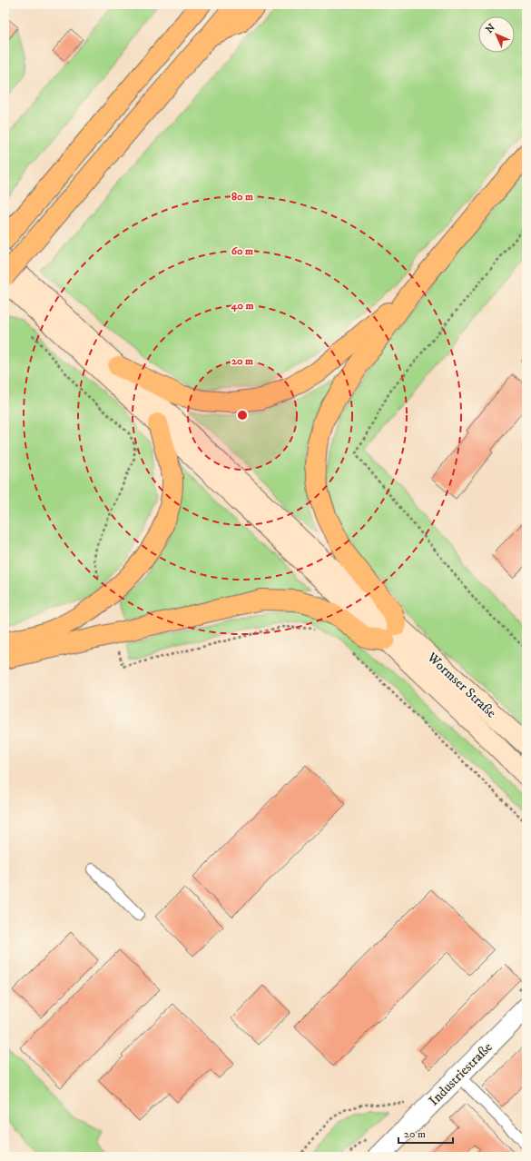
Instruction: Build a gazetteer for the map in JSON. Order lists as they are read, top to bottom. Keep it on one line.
{"streets":{"main road":["Wormser Straße"],"street":["Industriestraße"]},"scale_bar":"20 m","north":"top left","rings":["80 m","60 m","40 m","20 m"]}
